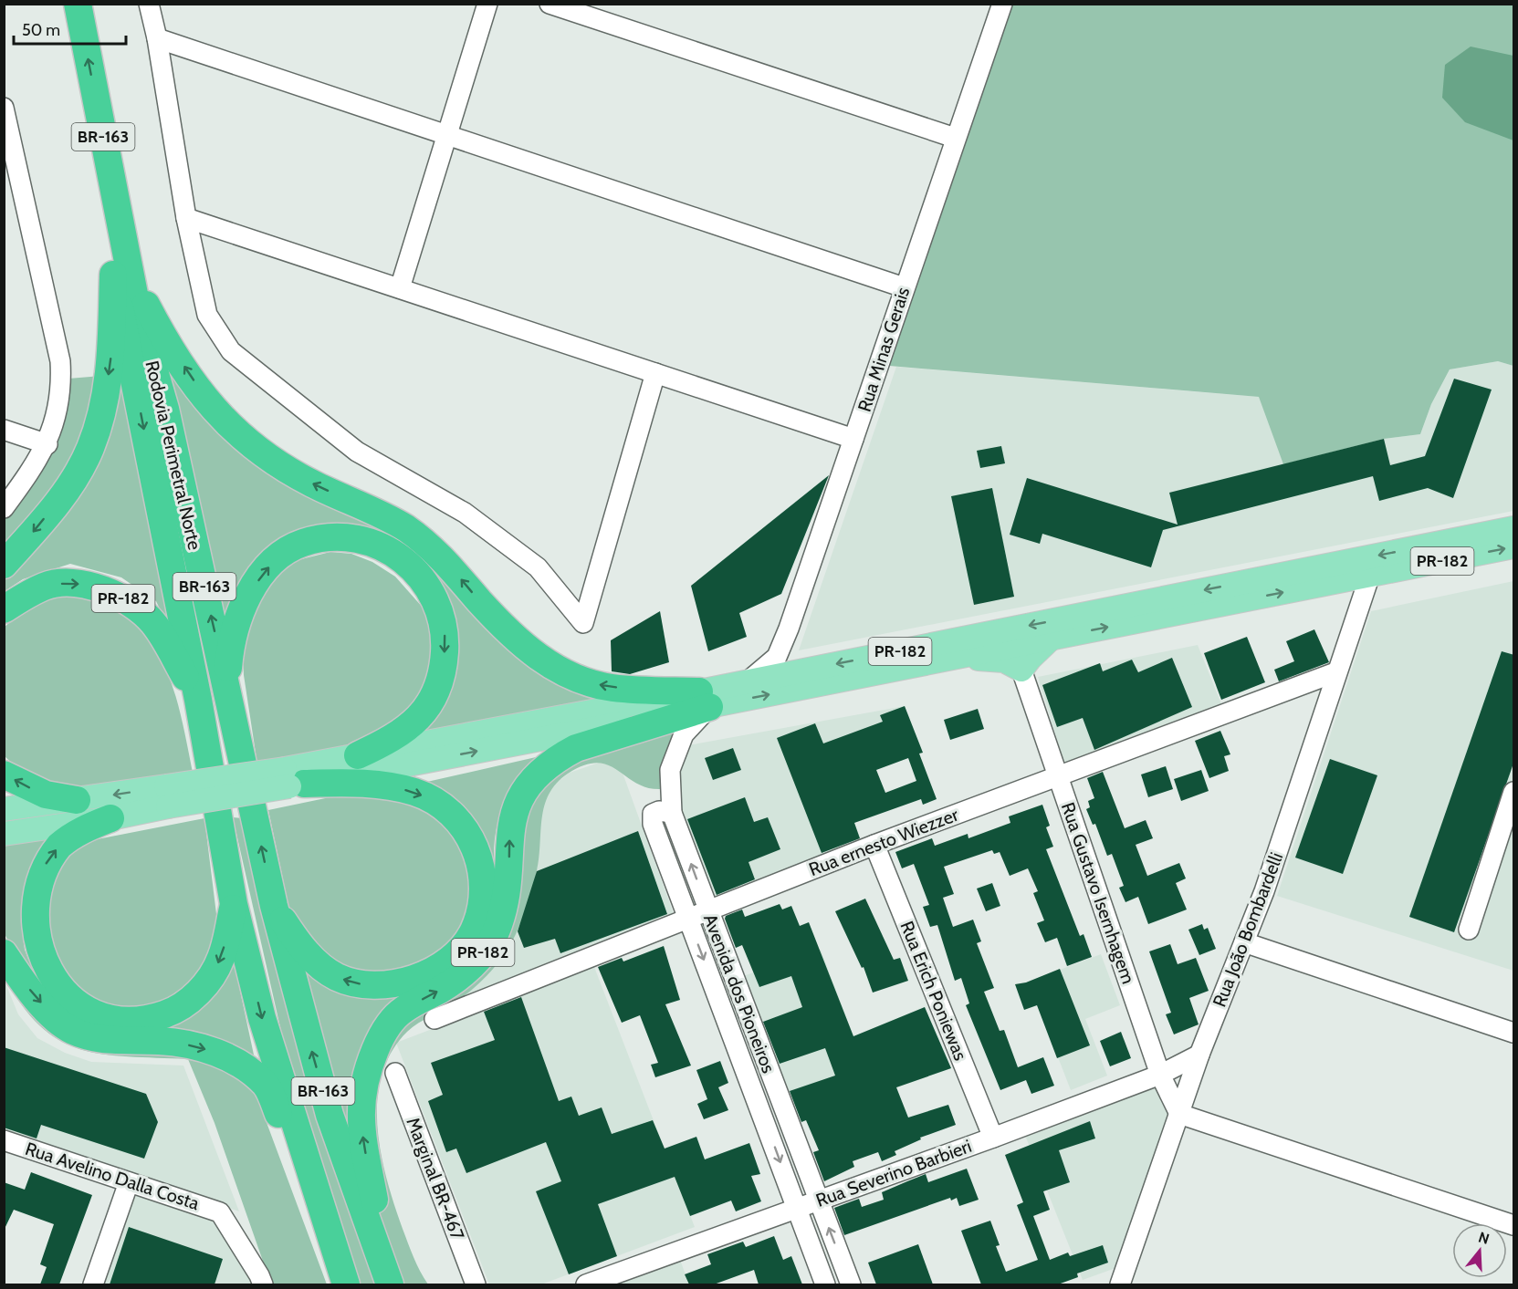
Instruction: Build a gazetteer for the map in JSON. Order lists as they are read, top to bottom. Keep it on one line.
{"streets":{"highway":["BR-163","Rodovia Perimetral Norte","PR-182"],"street":["Rua Minas Gerais","Rua ernesto Wiezzer","Rua Gustavo Isernhagem","Rua João Bombardelli","Rua Erich Poniewas","Avenida dos Pioneiros","Rua Severino Barbieri","Rua Avelino Dalla Costa","Marginal BR-467"]},"crossings":[["BR-163","Rodovia Perimetral Norte"],["BR-163","PR-182"],["Rua Minas Gerais","PR-182"],["Rodovia Perimetral Norte","PR-182"],["PR-182","Rua João Bombardelli"],["PR-182","Avenida dos Pioneiros"],["Rua ernesto Wiezzer","Rua Gustavo Isernhagem"],["Rua ernesto Wiezzer","Rua João Bombardelli"],["Rua ernesto Wiezzer","Rua Erich Poniewas"],["Rua ernesto Wiezzer","Avenida dos Pioneiros"],["Rua Gustavo Isernhagem","Rua João Bombardelli"],["Rua Gustavo Isernhagem","Rua Severino Barbieri"],["Rua João Bombardelli","Rua Severino Barbieri"],["Rua Erich Poniewas","Rua Severino Barbieri"],["Avenida dos Pioneiros","Rua Severino Barbieri"]],"scale_bar":"50 m","north":"top"}
